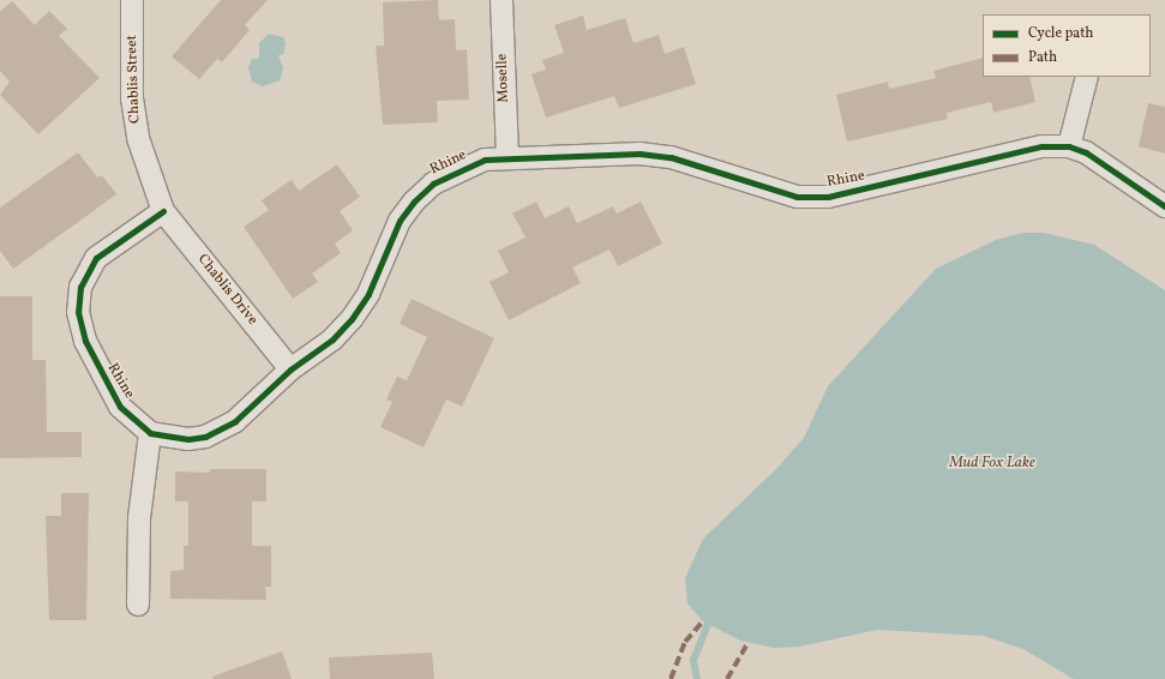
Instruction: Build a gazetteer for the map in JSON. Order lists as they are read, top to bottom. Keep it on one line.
{"streets":{"street":["Moselle","Chablis Street","Rhine","Chablis Drive"]},"crossings":[["Moselle","Rhine"],["Chablis Street","Rhine"],["Chablis Street","Chablis Drive"],["Rhine","Chablis Drive"]],"water":["Mud Fox Lake"],"legend":["Cycle path","Path"]}
